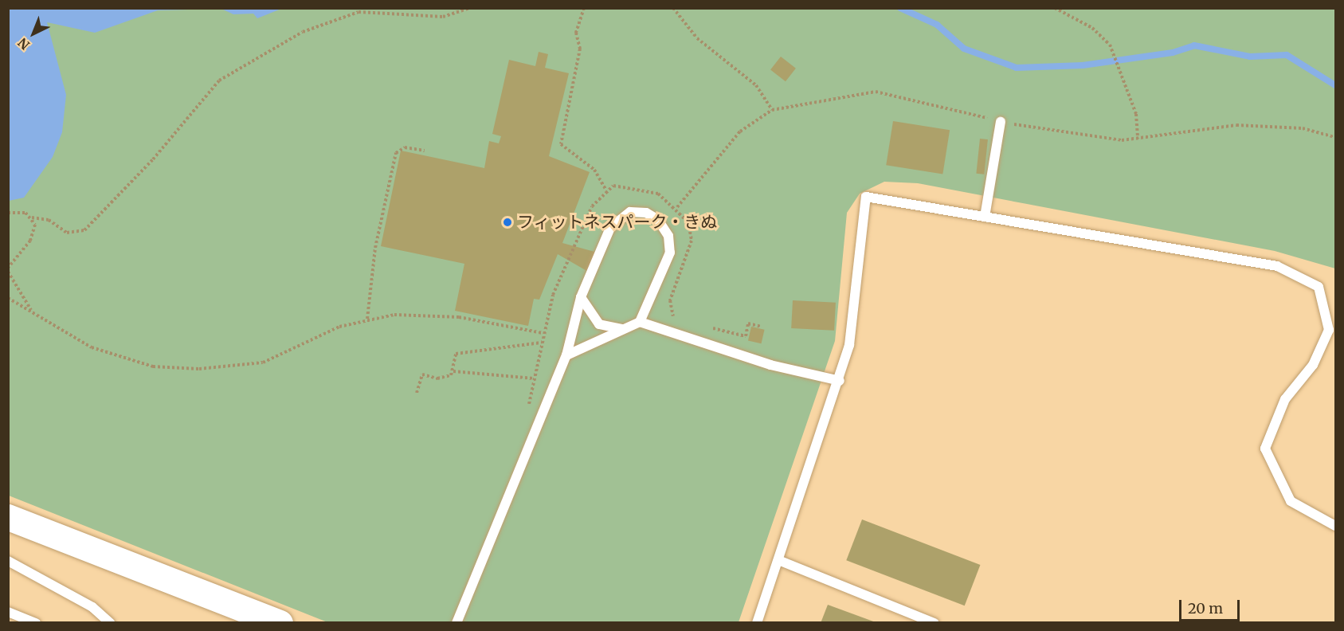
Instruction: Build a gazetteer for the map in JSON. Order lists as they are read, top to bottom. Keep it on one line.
{"places":["フィットネスパーク・きぬ"],"scale_bar":"20 m","north":"bottom left"}
